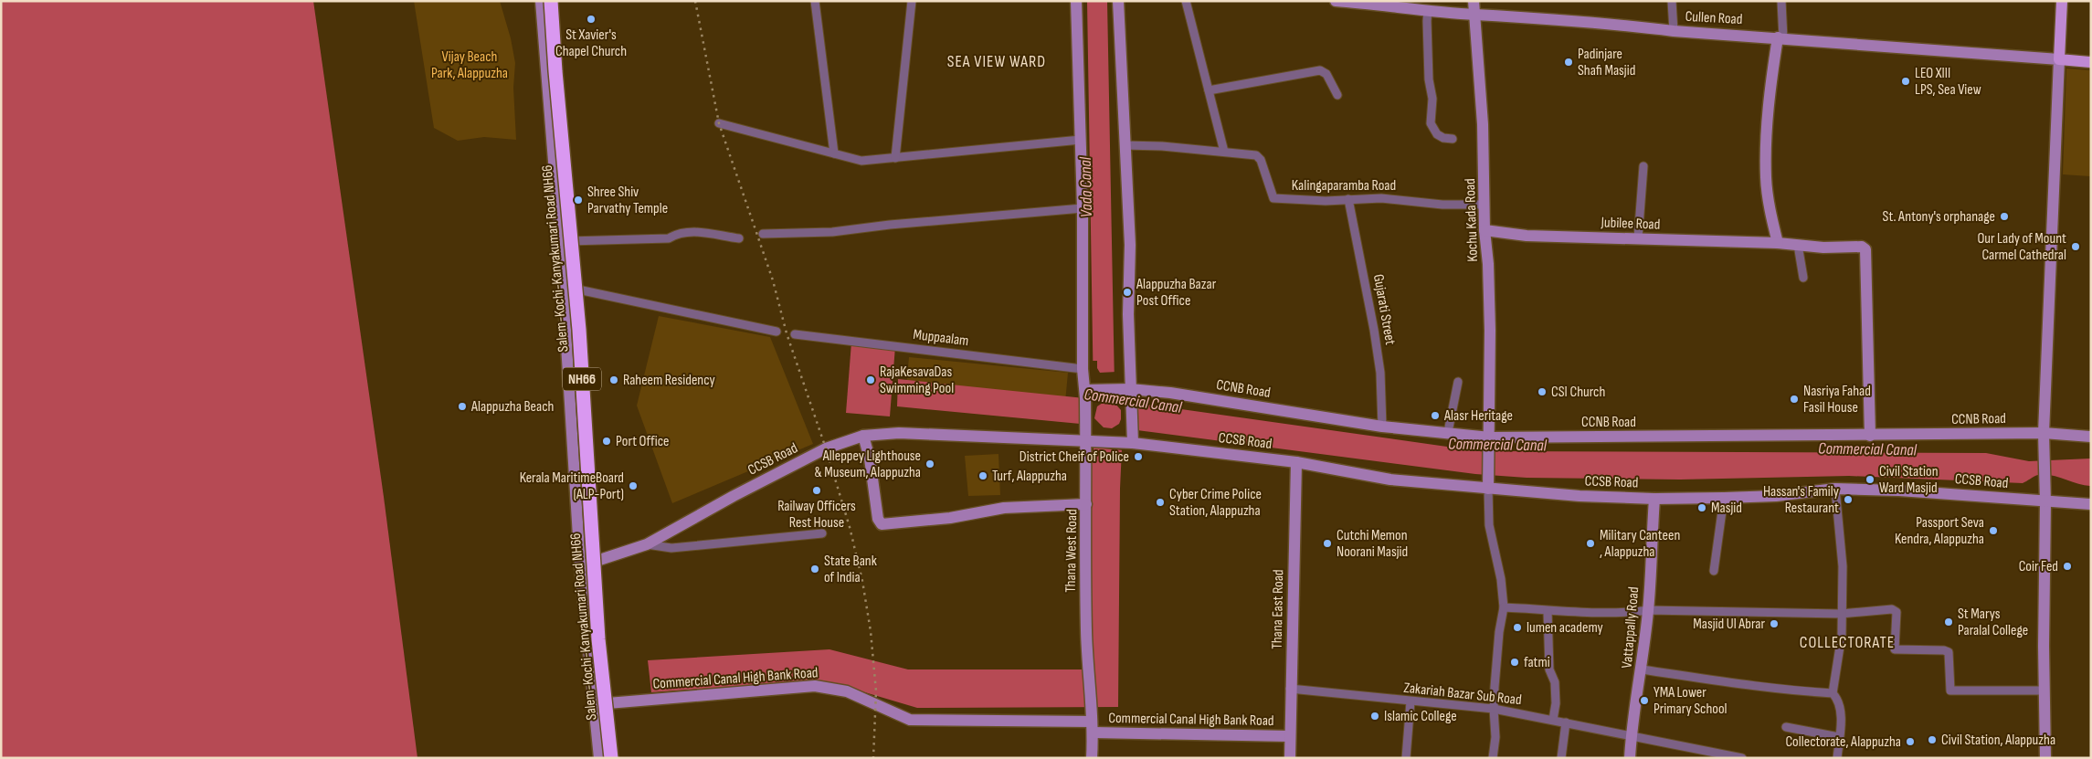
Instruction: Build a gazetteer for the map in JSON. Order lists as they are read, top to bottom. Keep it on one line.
{"streets":{"highway":["Salem-Kochi-Kanyakumari Road NH66","NH66"],"main road":["Cullen Road","Kochu Kada Road","Jubilee Road","CCNB Road","CCSB Road","Thana West Road","Thana East Road","Vattappally Road","Commercial Canal High Bank Road"],"street":["Kalingaparamba Road","Gujarati Street","Muppaalam","Zakariah Bazar Sub Road"]},"crossings":[["Cullen Road","Kochu Kada Road"],["Kalingaparamba Road","Kochu Kada Road"],["Kalingaparamba Road","Gujarati Street"],["Kochu Kada Road","Jubilee Road"],["Kochu Kada Road","CCNB Road"],["Kochu Kada Road","CCSB Road"],["Jubilee Road","CCNB Road"],["Gujarati Street","CCNB Road"],["Muppaalam","Thana West Road"],["CCNB Road","Thana West Road"],["CCSB Road","Thana West Road"],["CCSB Road","Thana East Road"],["CCSB Road","Vattappally Road"],["Thana West Road","Commercial Canal High Bank Road"],["Thana East Road","Commercial Canal High Bank Road"],["Thana East Road","Zakariah Bazar Sub Road"],["Vattappally Road","Zakariah Bazar Sub Road"]],"districts":["SEA VIEW WARD","COLLECTORATE"],"water":["Vada Canal","Commercial Canal"],"parks":["Vijay Beach Park, Alappuzha"],"places":["St Xavier's Chapel Church","Padinjare Shafi Masjid","LEO XIII LPS, Sea View","Shree Shiv Parvathy Temple","St. Antony's orphanage","Our Lady of Mount Carmel Cathedral","Alappuzha Bazar Post Office","Raheem Residency","RajaKesavaDas Swimming Pool","CSI Church","Nasriya Fahad Fasil House","Alappuzha Beach","Alasr Heritage","Port Office","District Cheif of Police","Alleppey Lighthouse & Museum, Alappuzha","Turf, Alappuzha","Civil Station Ward Masjid","Kerala MaritimeBoard (ALP-Port)","Railway Officers Rest House","Hassan's Family Restaurant","Cyber Crime Police Station, Alappuzha","Masjid","Passport Seva Kendra, Alappuzha","Cutchi Memon Noorani Masjid","Military Canteen , Alappuzha","Coir Fed","State Bank of India","St Marys Paralal College","Masjid Ul Abrar","lumen academy","fatmi","YMA Lower Primary School","Islamic College","Civil Station, Alappuzha","Collectorate, Alappuzha"]}
